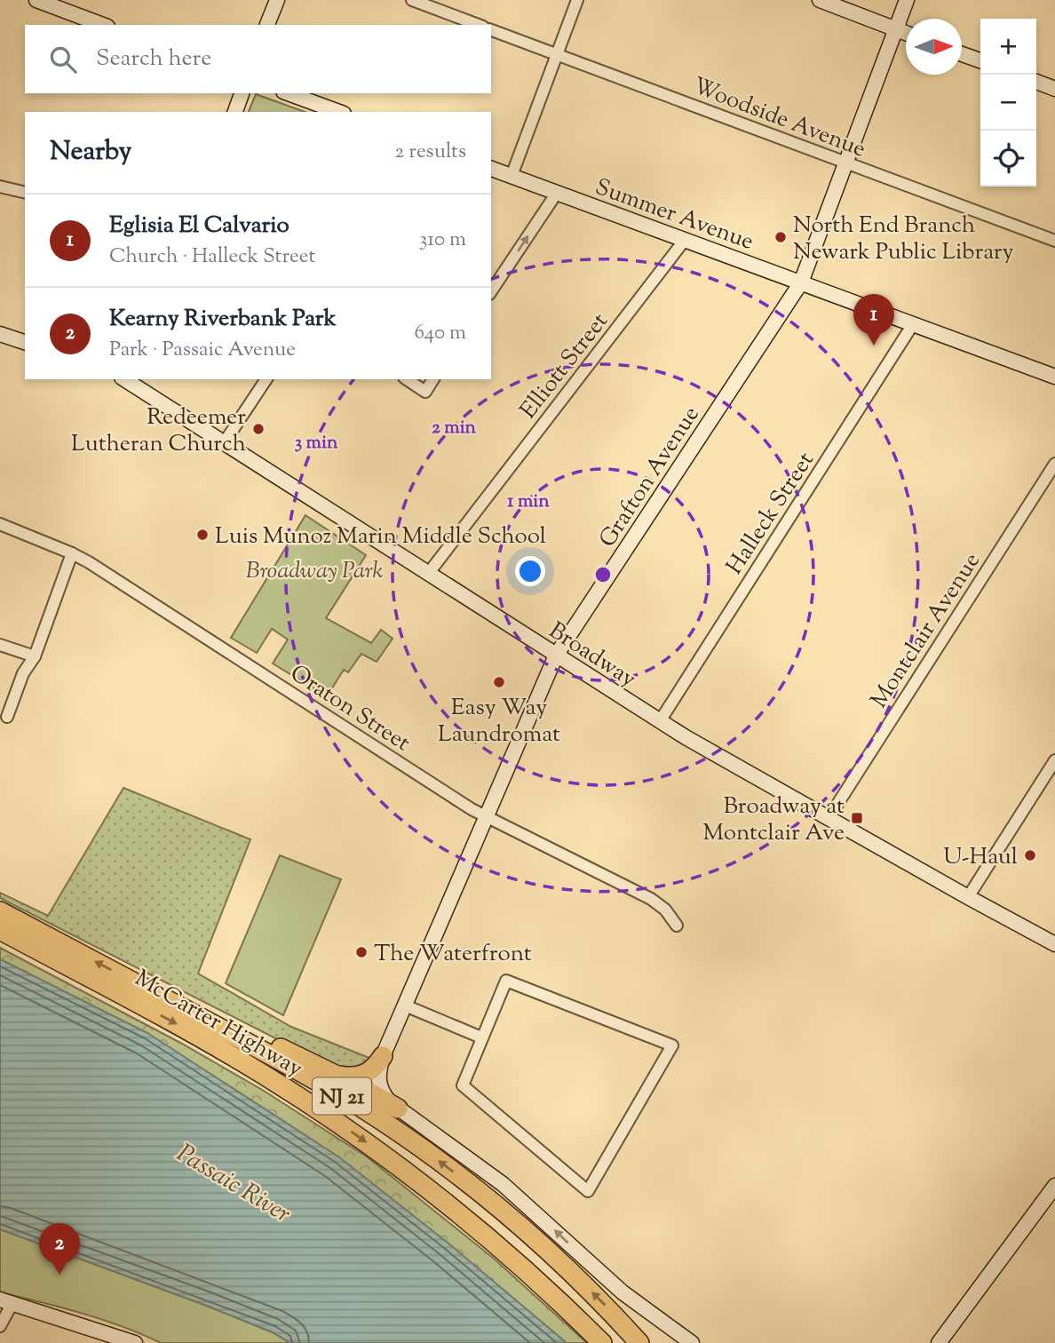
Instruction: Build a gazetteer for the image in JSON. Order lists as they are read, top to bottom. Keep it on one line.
{"streets":{"highway":["McCarter Highway","NJ 21"],"street":["Woodside Avenue","Summer Avenue","Elliott Street","Grafton Avenue","Halleck Street","Montclair Avenue","Broadway","Oraton Street"]},"crossings":[["Woodside Avenue","Grafton Avenue"],["Summer Avenue","Elliott Street"],["Summer Avenue","Grafton Avenue"],["Summer Avenue","Halleck Street"],["Elliott Street","Broadway"],["Grafton Avenue","Broadway"],["Grafton Avenue","Oraton Street"],["Halleck Street","Broadway"],["Montclair Avenue","Broadway"]],"water":["Passaic River"],"parks":["Broadway Park"],"places":{"other":["North End Branch Newark Public Library","Redeemer Lutheran Church","Luis Munoz Marin Middle School","Easy Way Laundromat","U-Haul","The Waterfront"],"transit":["Broadway at Montclair Ave"]},"north":"right","page":{"map_buttons":["+","−"],"search":"Search here","heading":["Nearby","2 results"],"list":[{"mark":"1","name":"Eglisia El Calvario","note":"Church · Halleck Street","value":"310 m"},{"mark":"2","name":"Kearny Riverbank Park","note":"Park · Passaic Avenue","value":"640 m"}],"pins":["1","2"]},"rings":["2 min","3 min","1 min"]}
